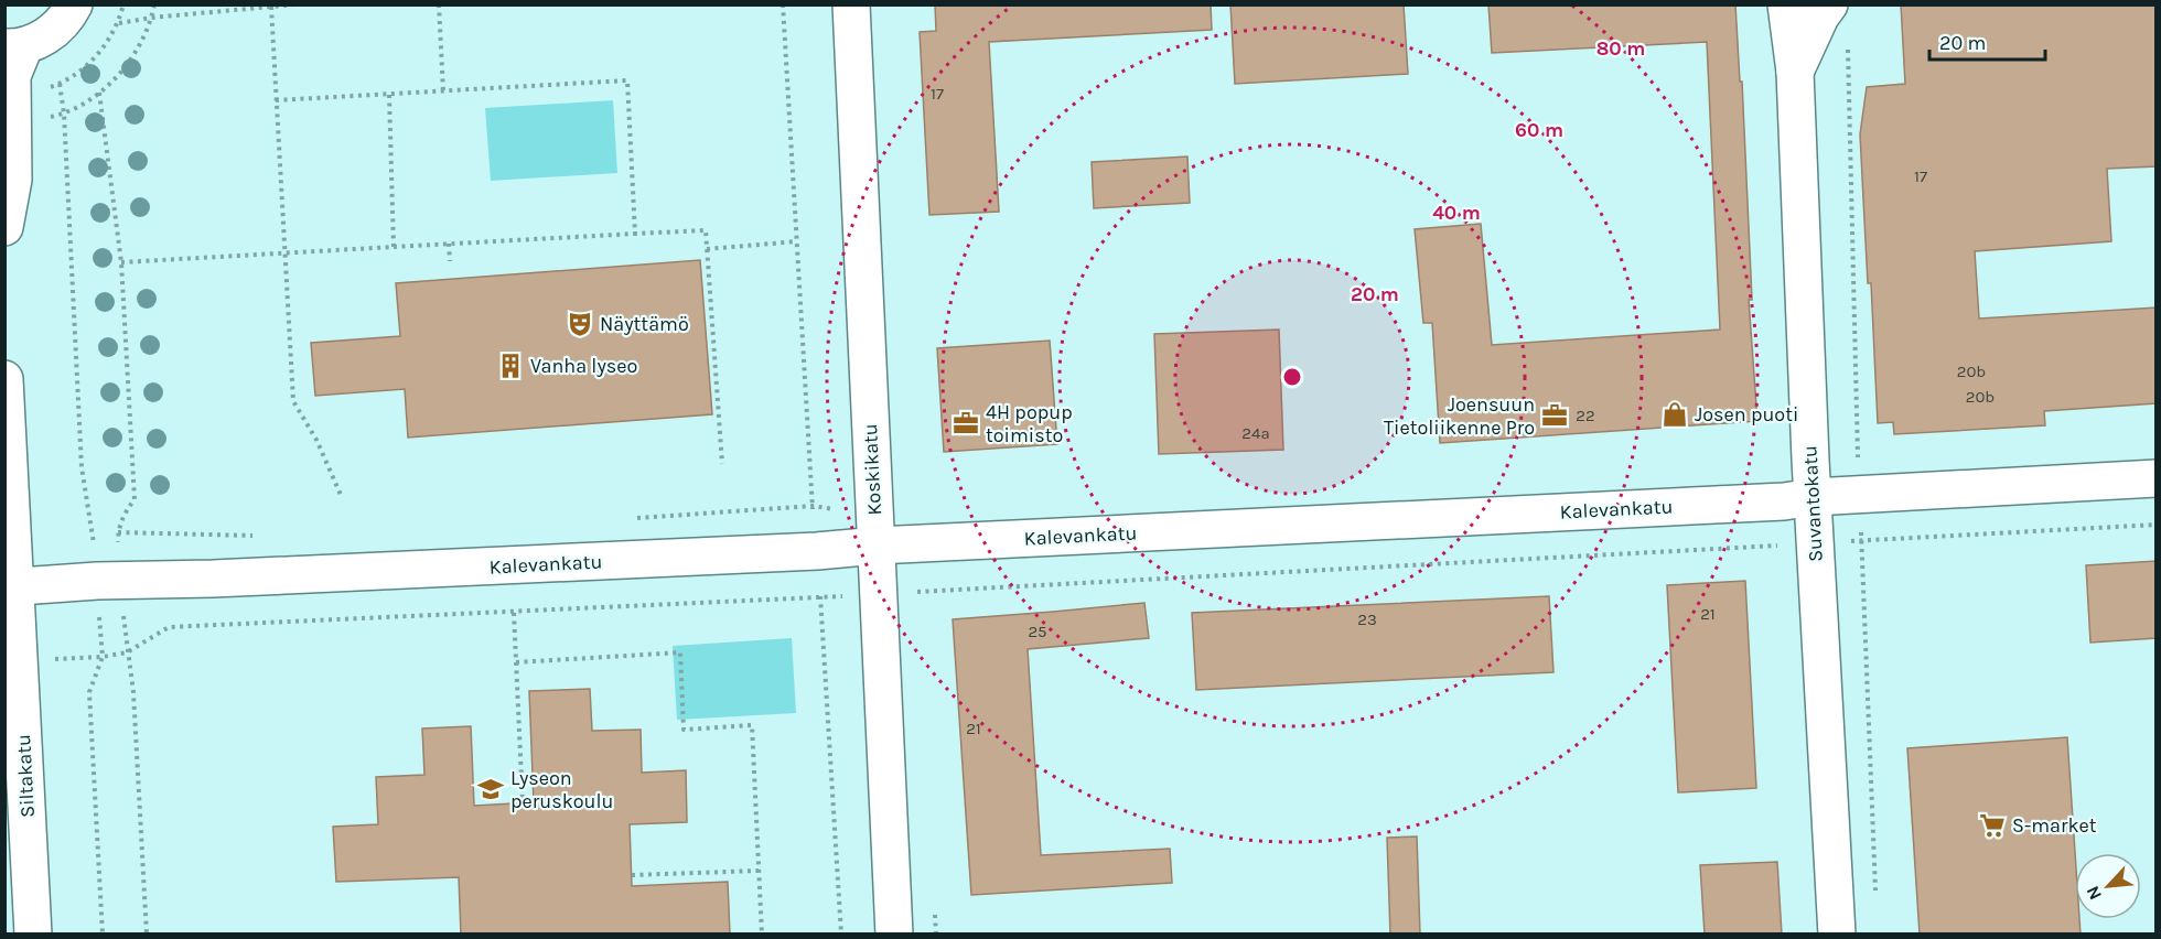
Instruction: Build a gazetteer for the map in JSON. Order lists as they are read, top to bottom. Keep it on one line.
{"streets":{"street":["Koskikatu","Suvantokatu","Kalevankatu","Siltakatu"]},"crossings":[["Koskikatu","Kalevankatu"],["Suvantokatu","Kalevankatu"],["Kalevankatu","Siltakatu"]],"places":{"theatre":["Näyttämö"],"building":["Vanha lyseo"],"shop":["Josen puoti"],"office":["Joensuun Tietoliikenne Pro","4H popup toimisto"],"school or university":["Lyseon peruskoulu"],"supermarket":["S-market"]},"house_numbers":["17","17","20b","20b","22","24a","21","23","25","21"],"scale_bar":"20 m","north":"bottom left","rings":["80 m","60 m","40 m","20 m"]}
